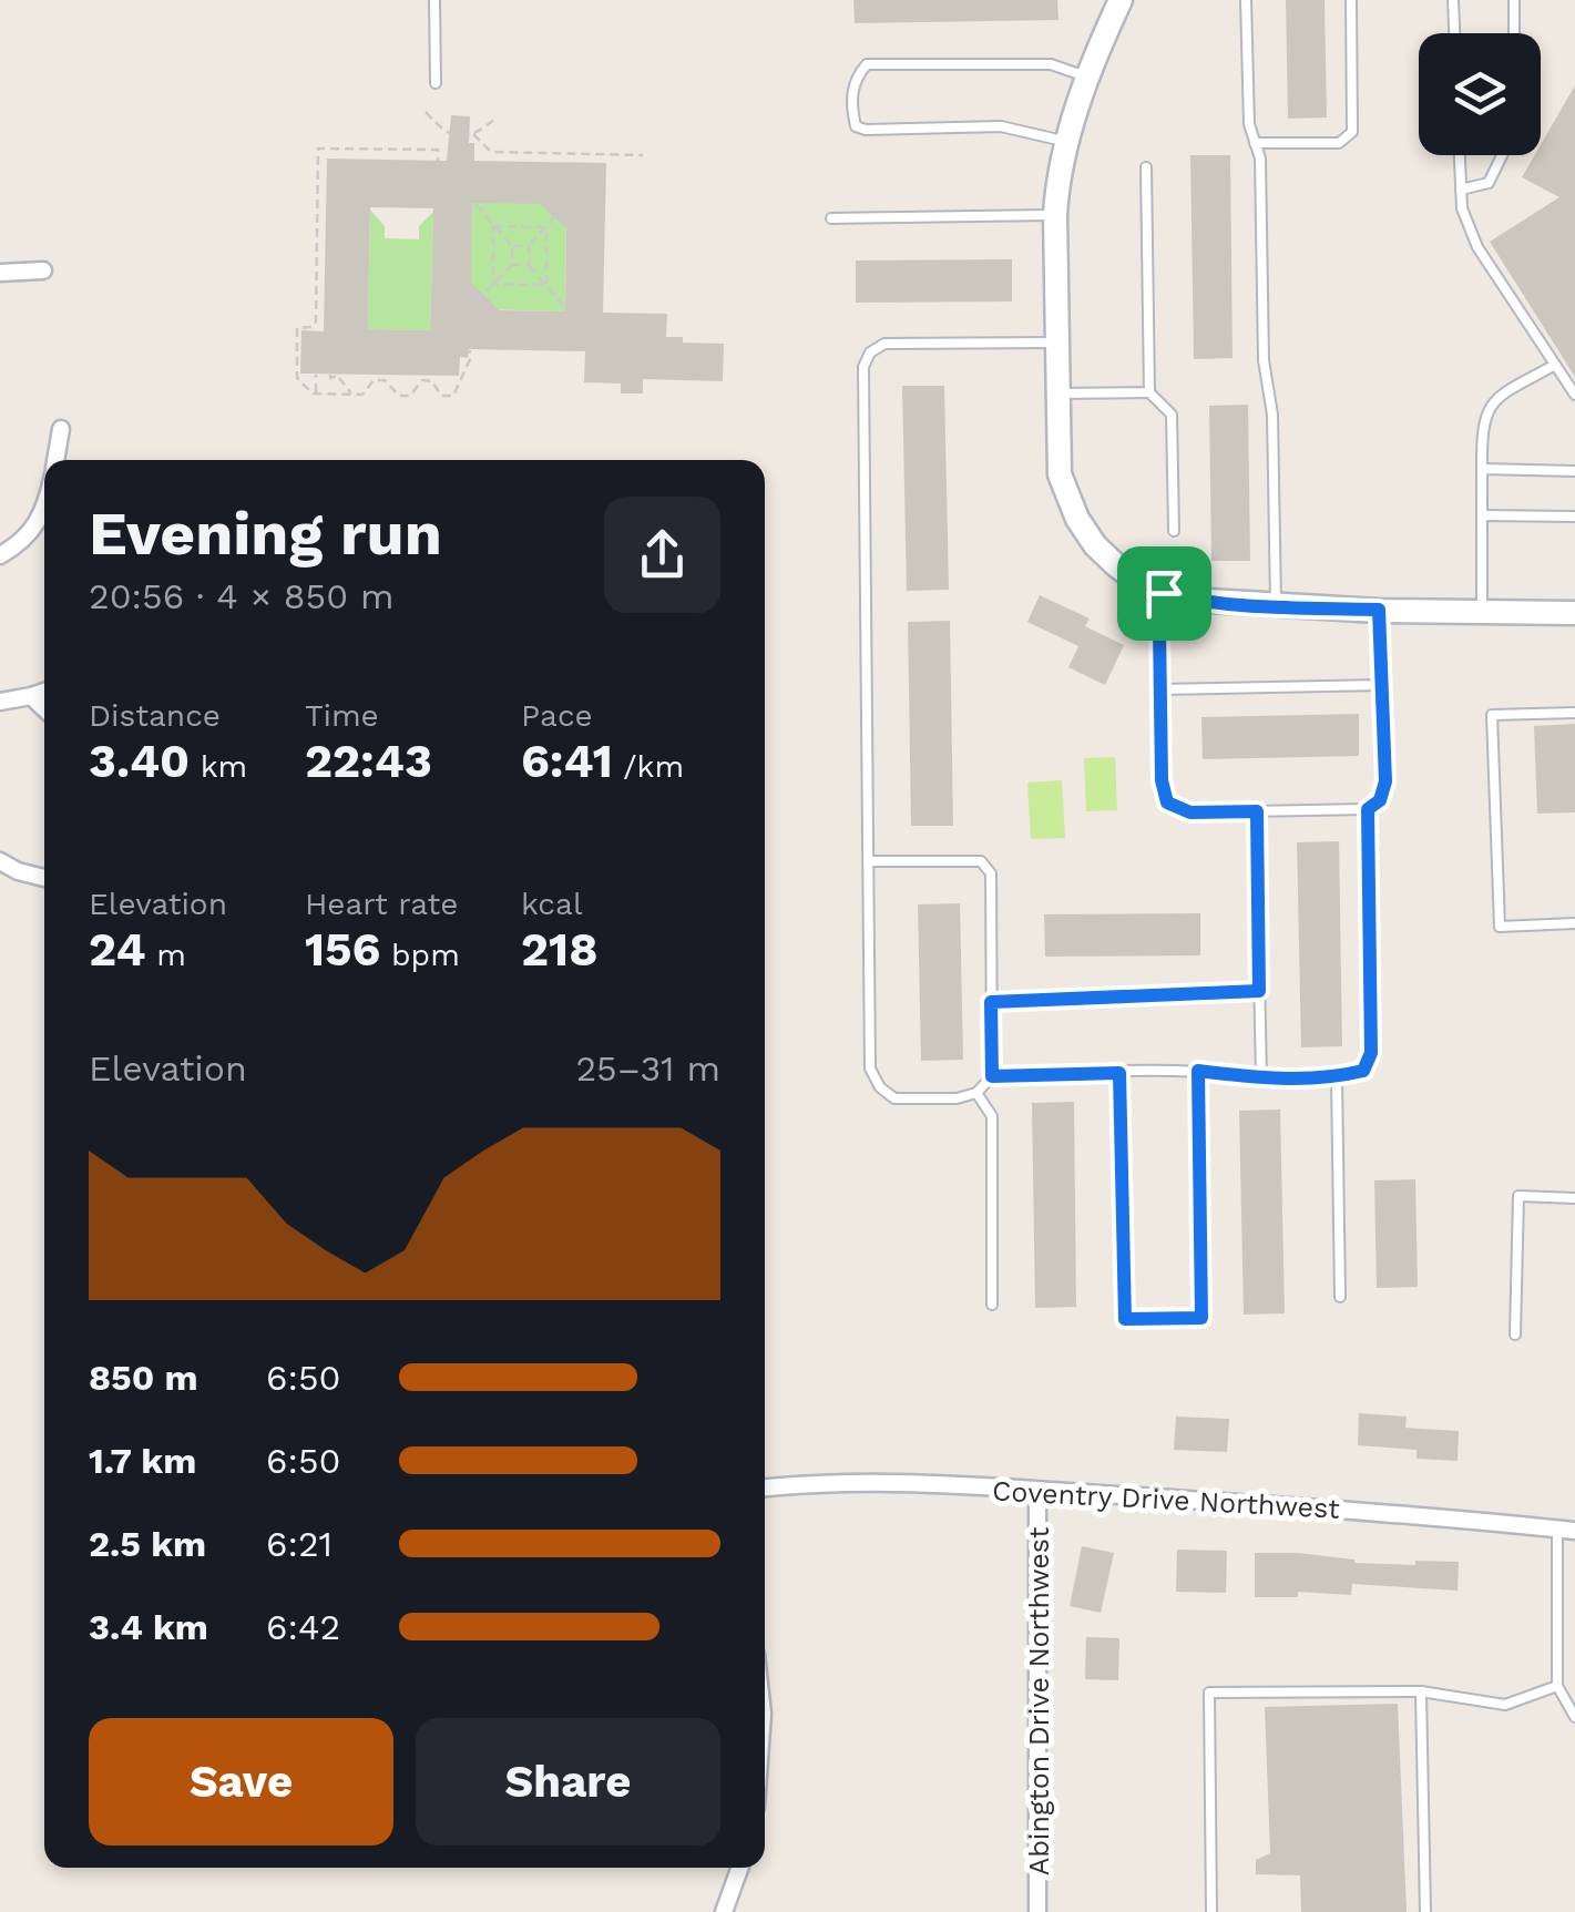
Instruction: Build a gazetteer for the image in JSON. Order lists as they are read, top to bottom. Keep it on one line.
{"streets":{"street":["Coventry Drive Northwest","Abington Drive Northwest"]},"crossings":[["Coventry Drive Northwest","Abington Drive Northwest"]],"page":{"heading":["Evening run","20:56 · 4 × 850 m"],"stats":[["Distance","3.40 km"],["Time","22:43"],["Pace","6:41 /km"],["Elevation","24 m"],["Heart rate","156 bpm"],["kcal","218"]],"chart":["Elevation","25–31 m"],"list":[{"name":"850 m","note":"6:50"},{"name":"1.7 km","note":"6:50"},{"name":"2.5 km","note":"6:21"},{"name":"3.4 km","note":"6:42"}],"buttons":["Save","Share"]}}
